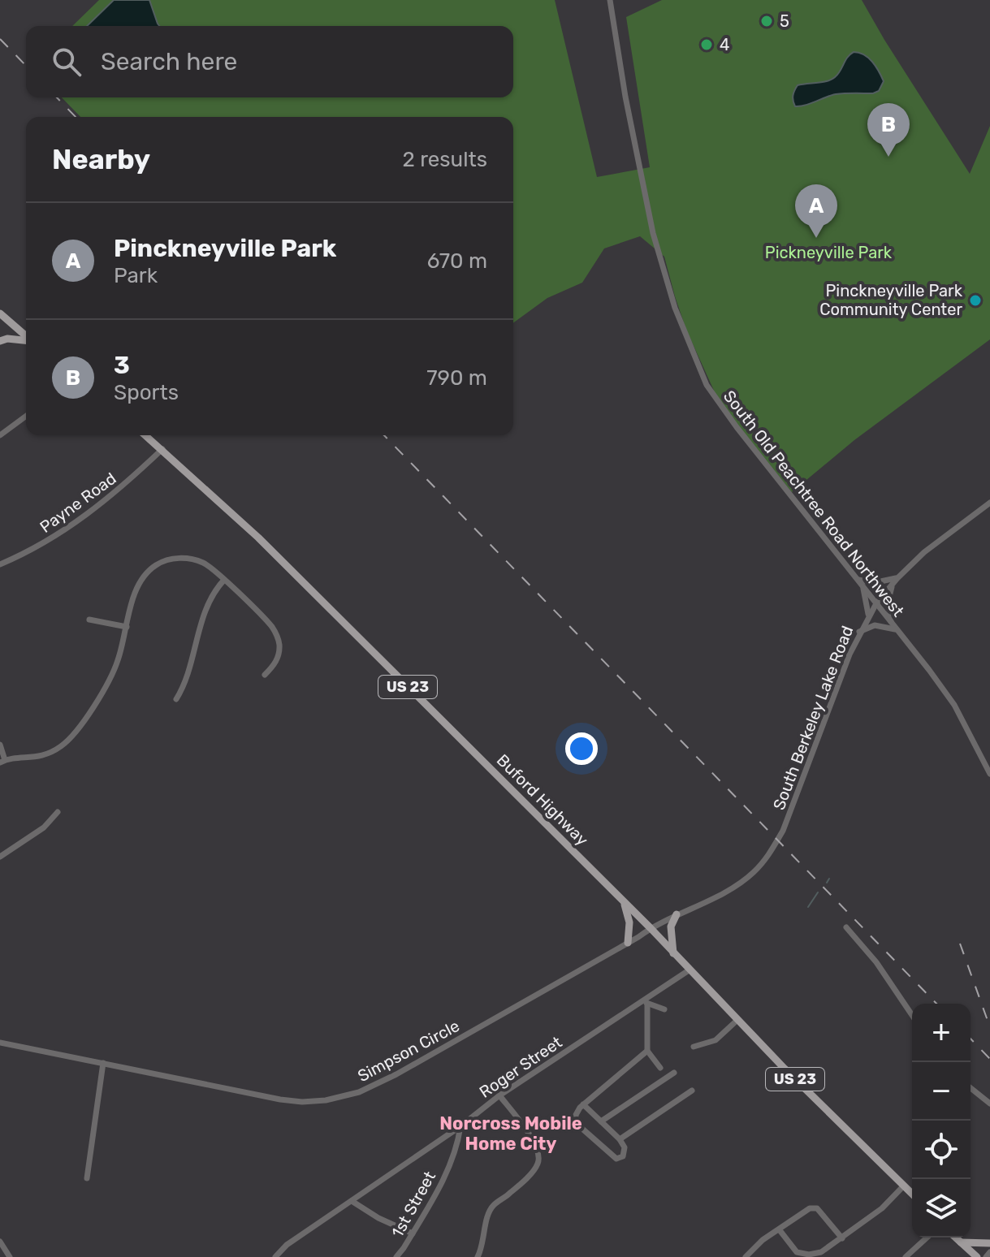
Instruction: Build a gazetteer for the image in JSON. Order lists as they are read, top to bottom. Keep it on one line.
{"streets":{"main road":["US 23","Buford Highway"],"street":["Payne Road","South Old Peachtree Road Northwest","South Berkeley Lake Road","Simpson Circle","Roger Street","1st Street"]},"crossings":[["Payne Road","Buford Highway"],["South Old Peachtree Road Northwest","South Berkeley Lake Road"],["South Berkeley Lake Road","Simpson Circle"],["Buford Highway","Simpson Circle"],["Buford Highway","Roger Street"],["Roger Street","1st Street"]],"districts":["Norcross Mobile Home City"],"parks":["Pickneyville Park"],"places":["5","4","Pinckneyville Park Community Center"],"page":{"search":"Search here","pins":["B","A"],"heading":["Nearby","2 results"],"list":[{"mark":"A","name":"Pinckneyville Park","note":"Park","value":"670 m"},{"mark":"B","name":"3","note":"Sports","value":"790 m"}],"map_buttons":["+","−"]}}
